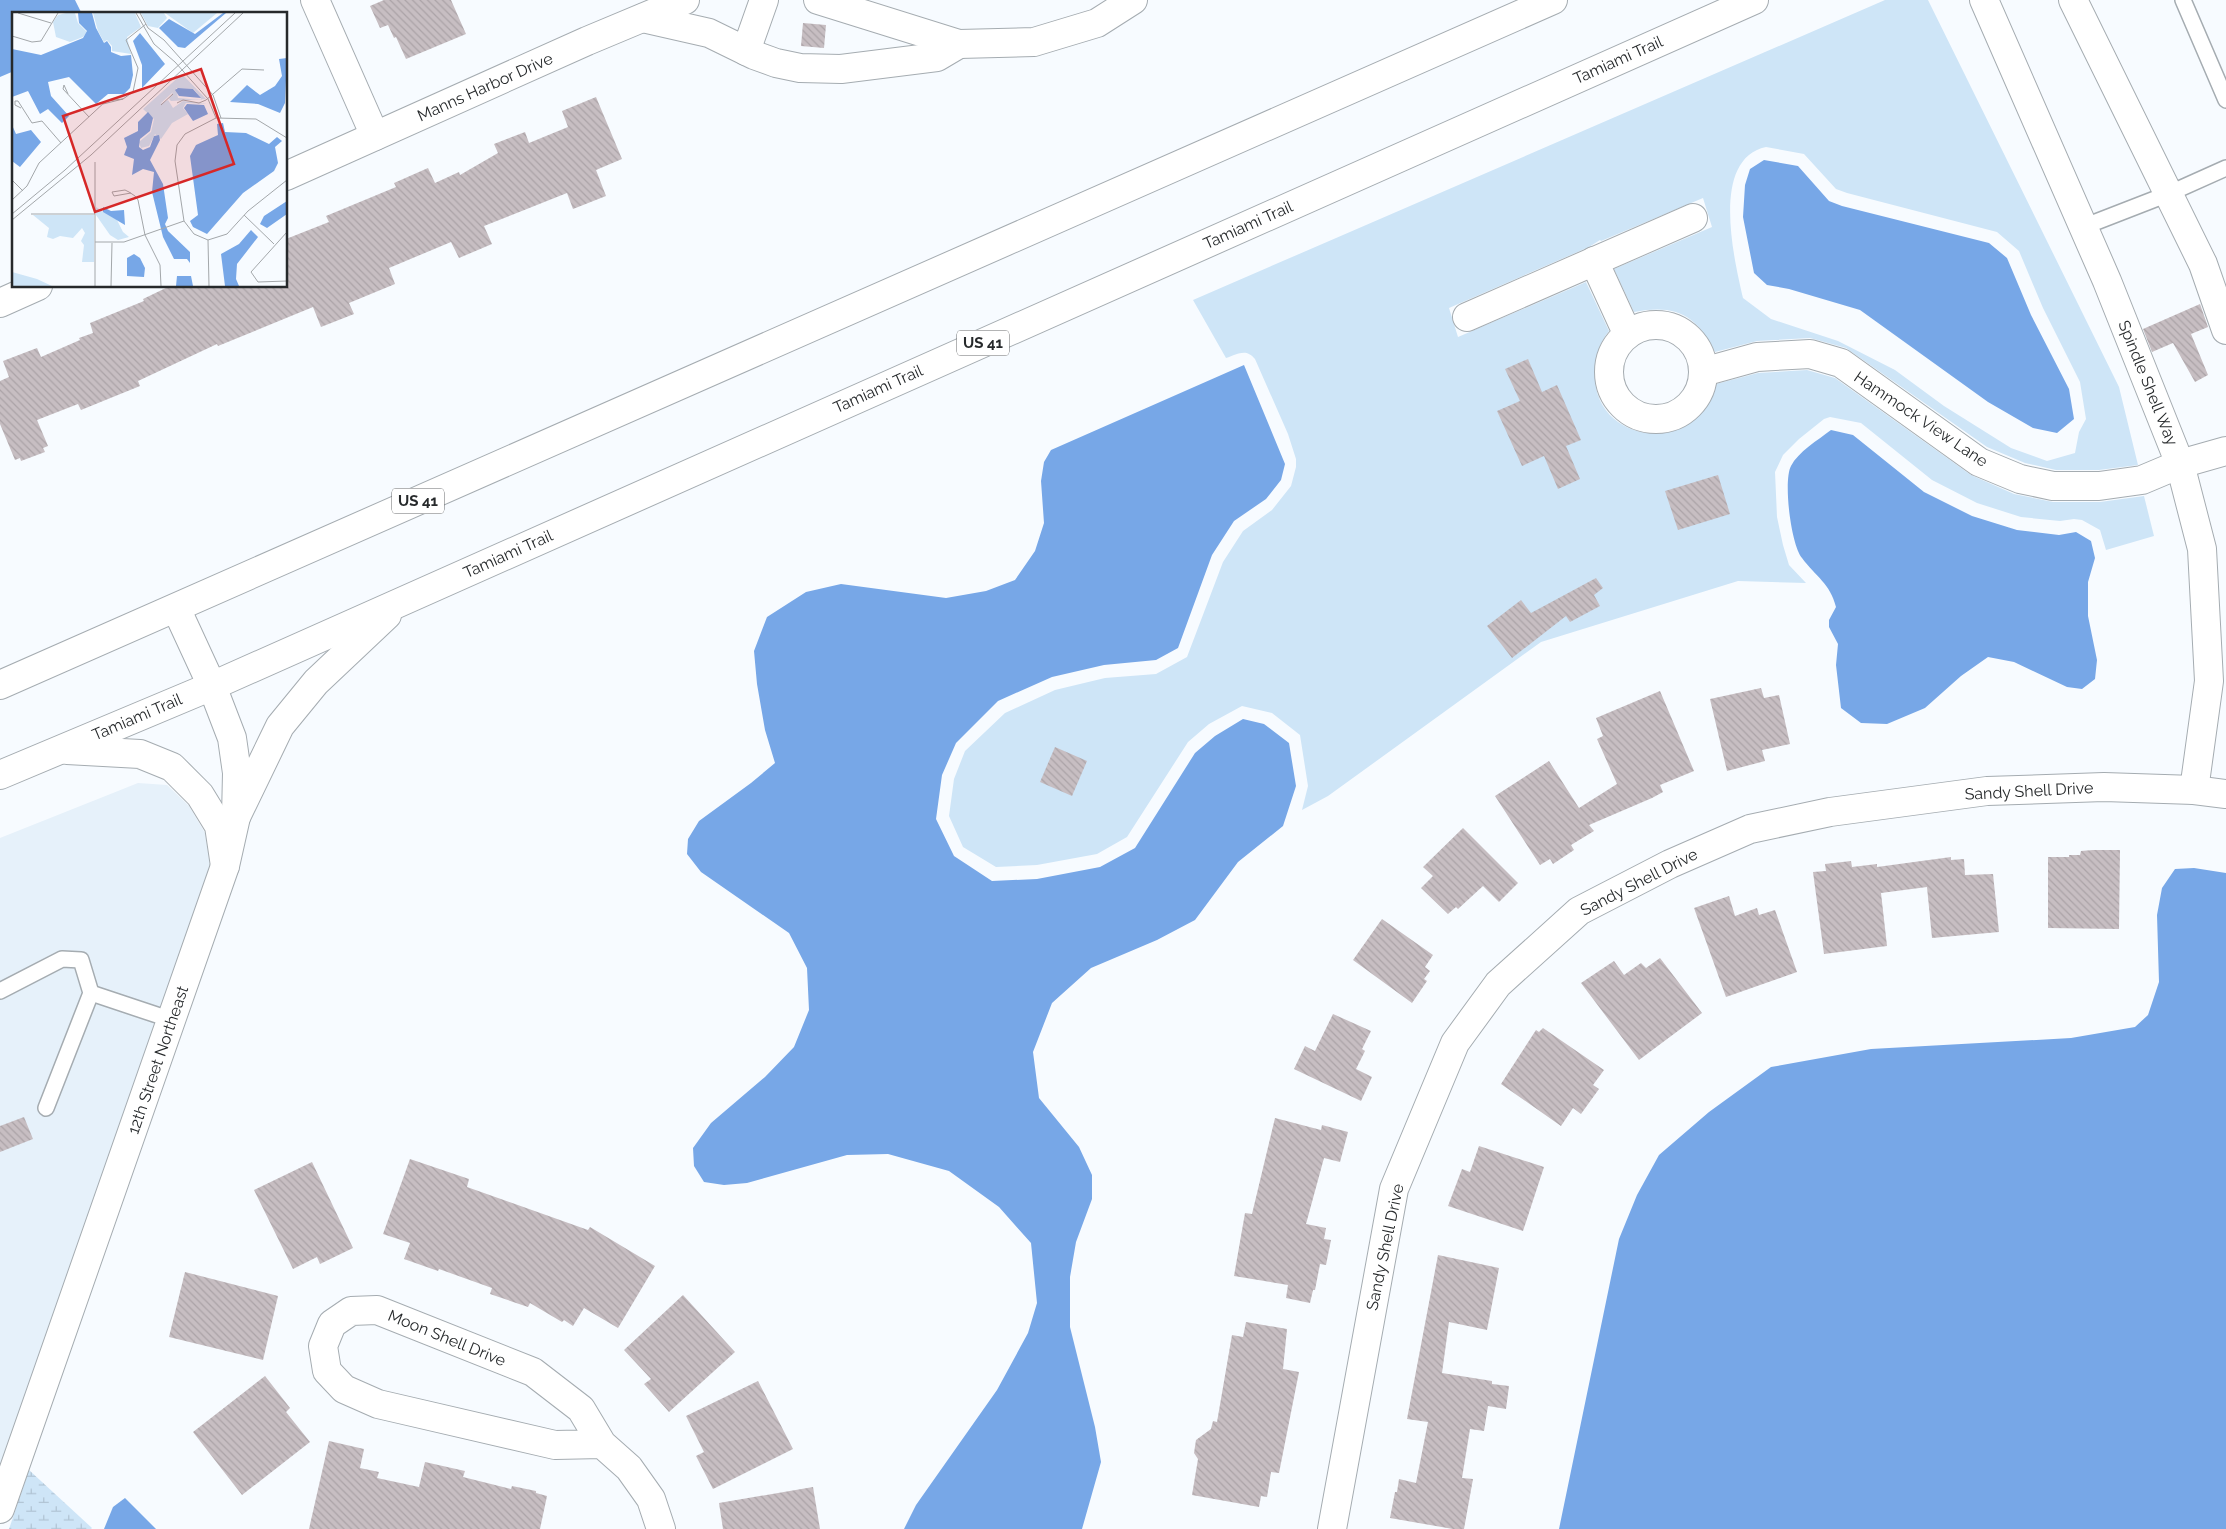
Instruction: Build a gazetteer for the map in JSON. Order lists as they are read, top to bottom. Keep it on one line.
{"streets":{"street":["Tamiami Trail","Manns Harbor Drive","US 41","Spindle Shell Way","Hammock View Lane","Sandy Shell Drive","12th Street Northeast","Moon Shell Drive"]},"crossings":[["Tamiami Trail","12th Street Northeast"],["US 41","12th Street Northeast"],["Spindle Shell Way","Hammock View Lane"],["Spindle Shell Way","Sandy Shell Drive"]]}
